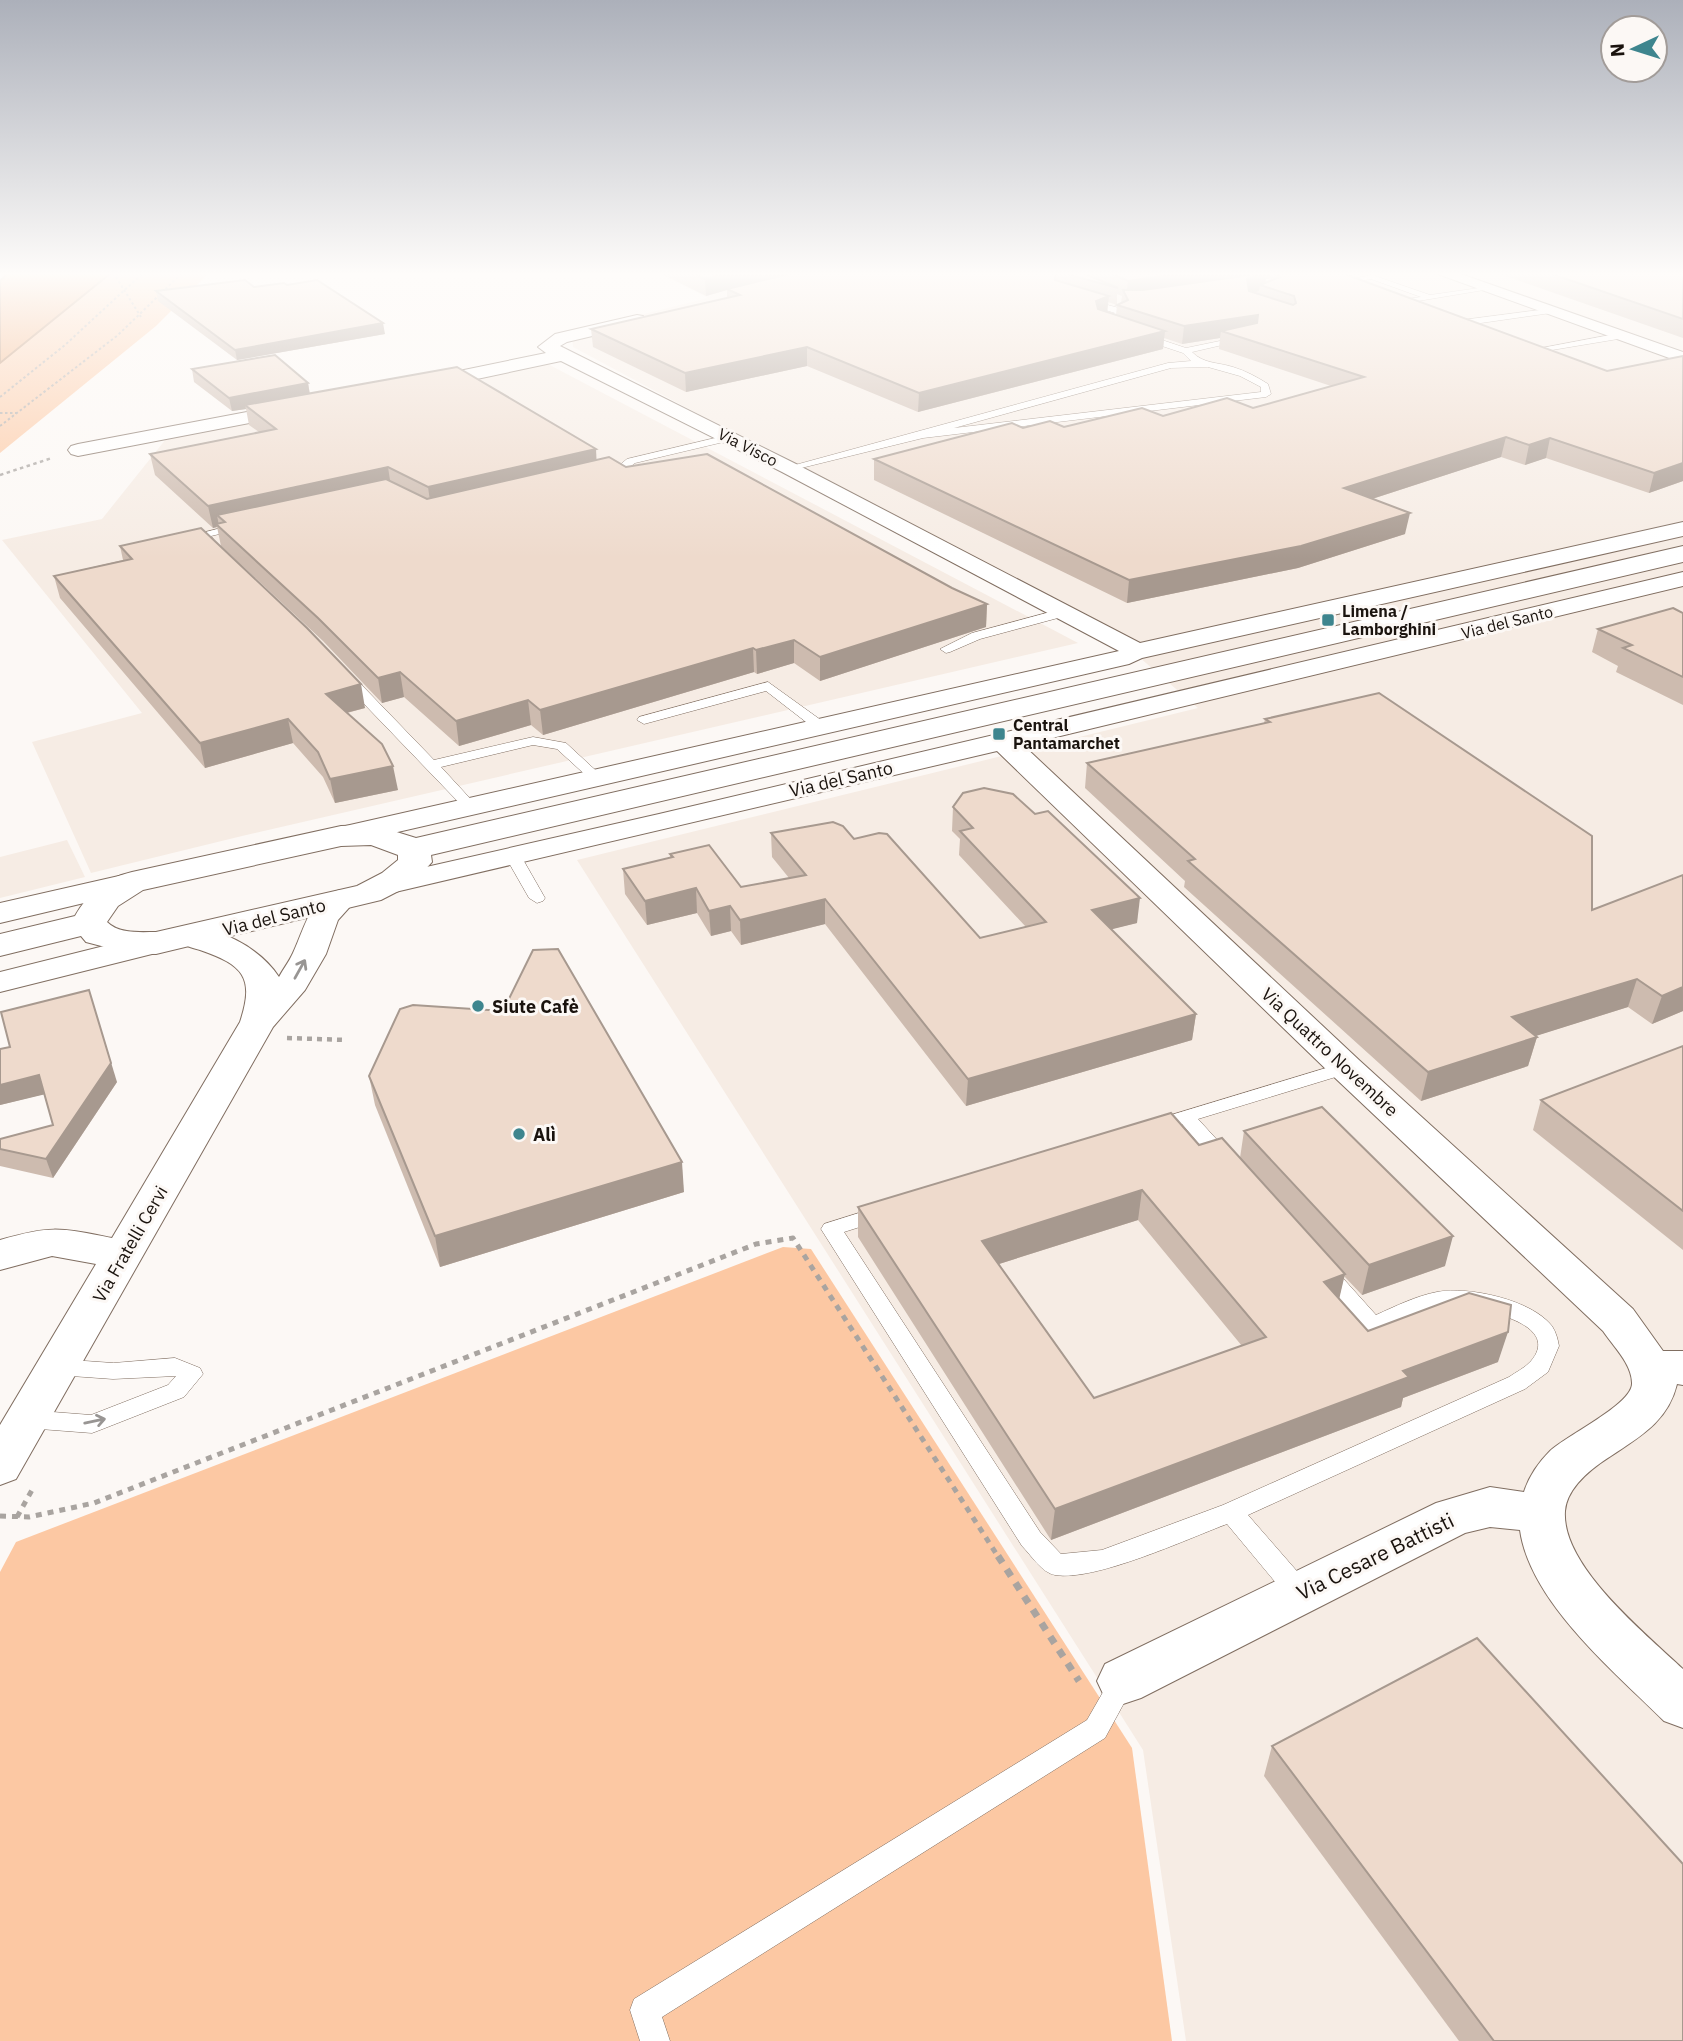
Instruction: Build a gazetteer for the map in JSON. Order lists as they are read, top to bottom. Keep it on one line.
{"streets":{"street":["Via Visco","Via del Santo","Via Quattro Novembre","Via Fratelli Cervi","Via Cesare Battisti"]},"crossings":[["Via del Santo","Via Quattro Novembre"],["Via del Santo","Via Fratelli Cervi"]],"places":{"transit":["Limena / Lamborghini","Central Pantamarchet"],"other":["Siute Cafè","Alì"]},"north":"left"}
